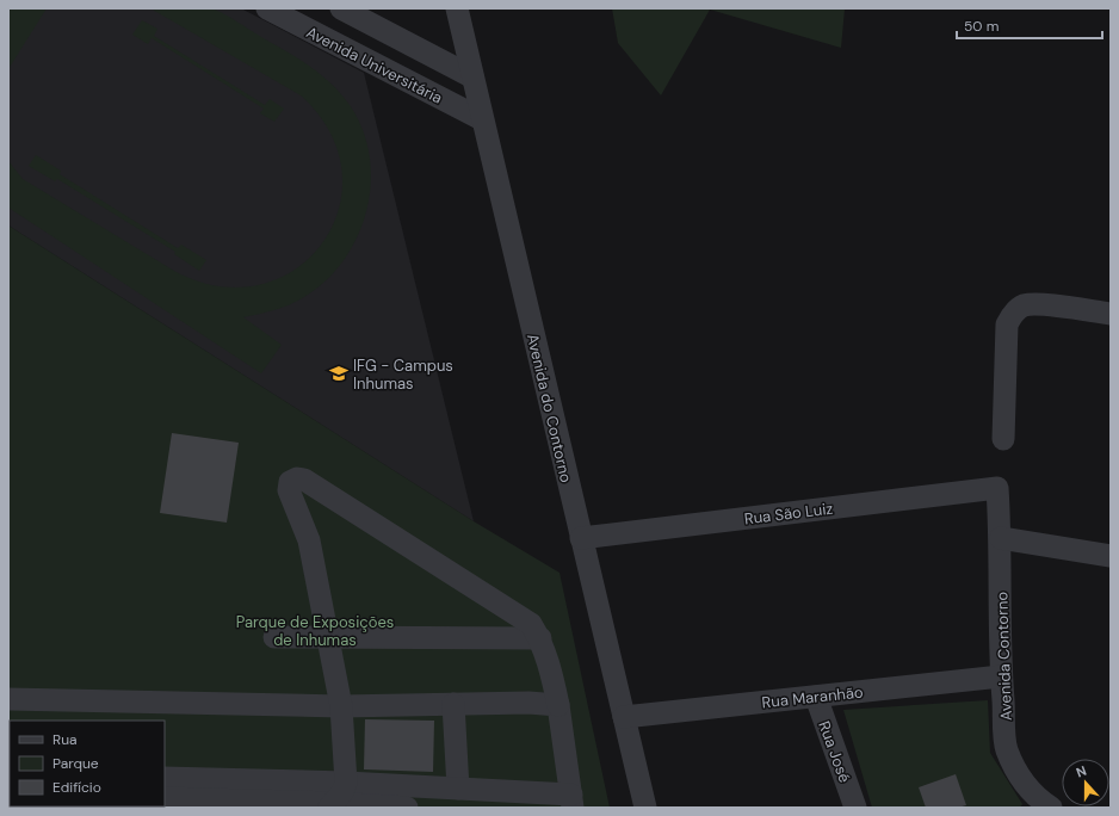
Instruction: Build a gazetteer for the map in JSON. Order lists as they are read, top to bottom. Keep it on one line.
{"streets":{"street":["Avenida Universitária","Avenida do Contorno","Rua São Luiz","Avenida Contorno","Rua Maranhão","Rua José"]},"crossings":[["Avenida Universitária","Avenida do Contorno"],["Avenida do Contorno","Rua São Luiz"],["Avenida do Contorno","Rua Maranhão"],["Rua São Luiz","Avenida Contorno"],["Avenida Contorno","Rua Maranhão"],["Rua Maranhão","Rua José"]],"parks":["Parque de Exposições de Inhumas"],"places":{"school or university":["IFG - Campus Inhumas"]},"legend":["Rua","Parque","Edifício"],"scale_bar":"50 m","north":"top"}
